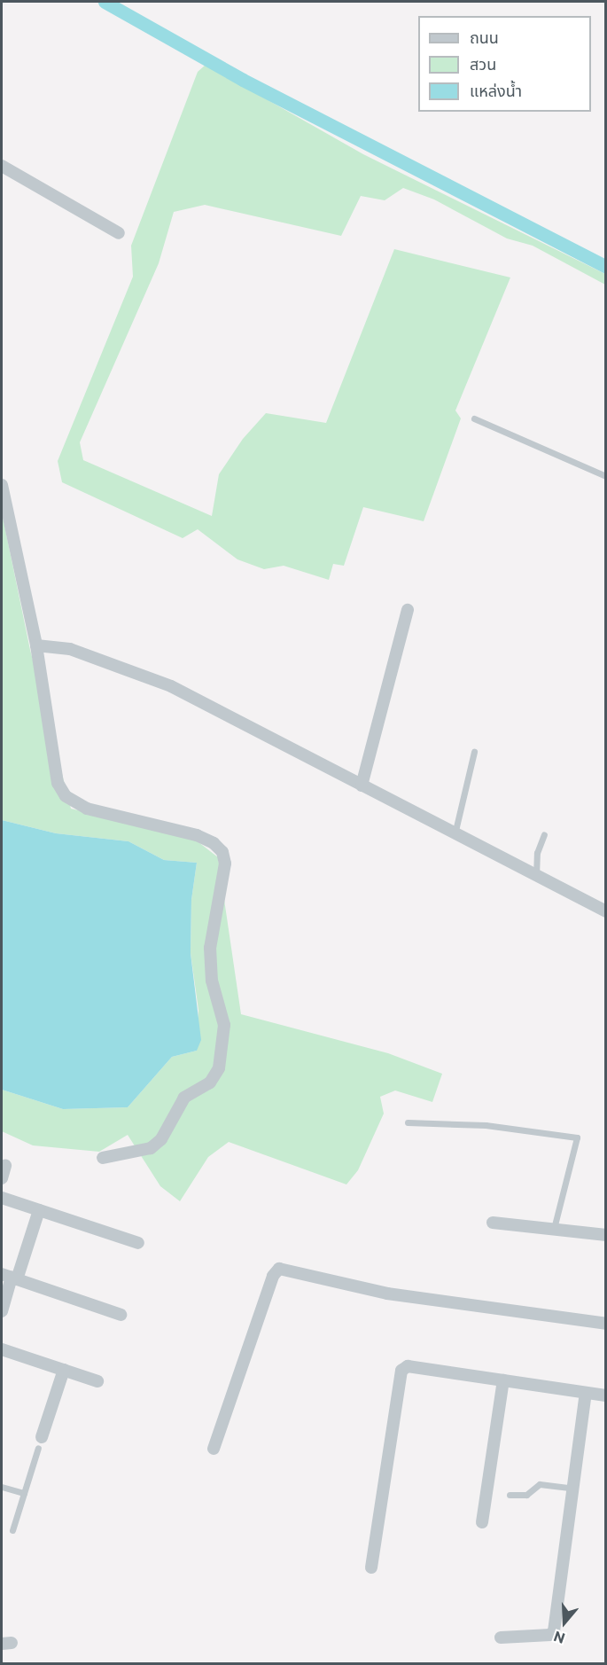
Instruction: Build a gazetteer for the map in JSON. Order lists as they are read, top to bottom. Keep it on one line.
{"legend":["ถนน","สวน","แหล่งน้ำ"],"north":"bottom"}
